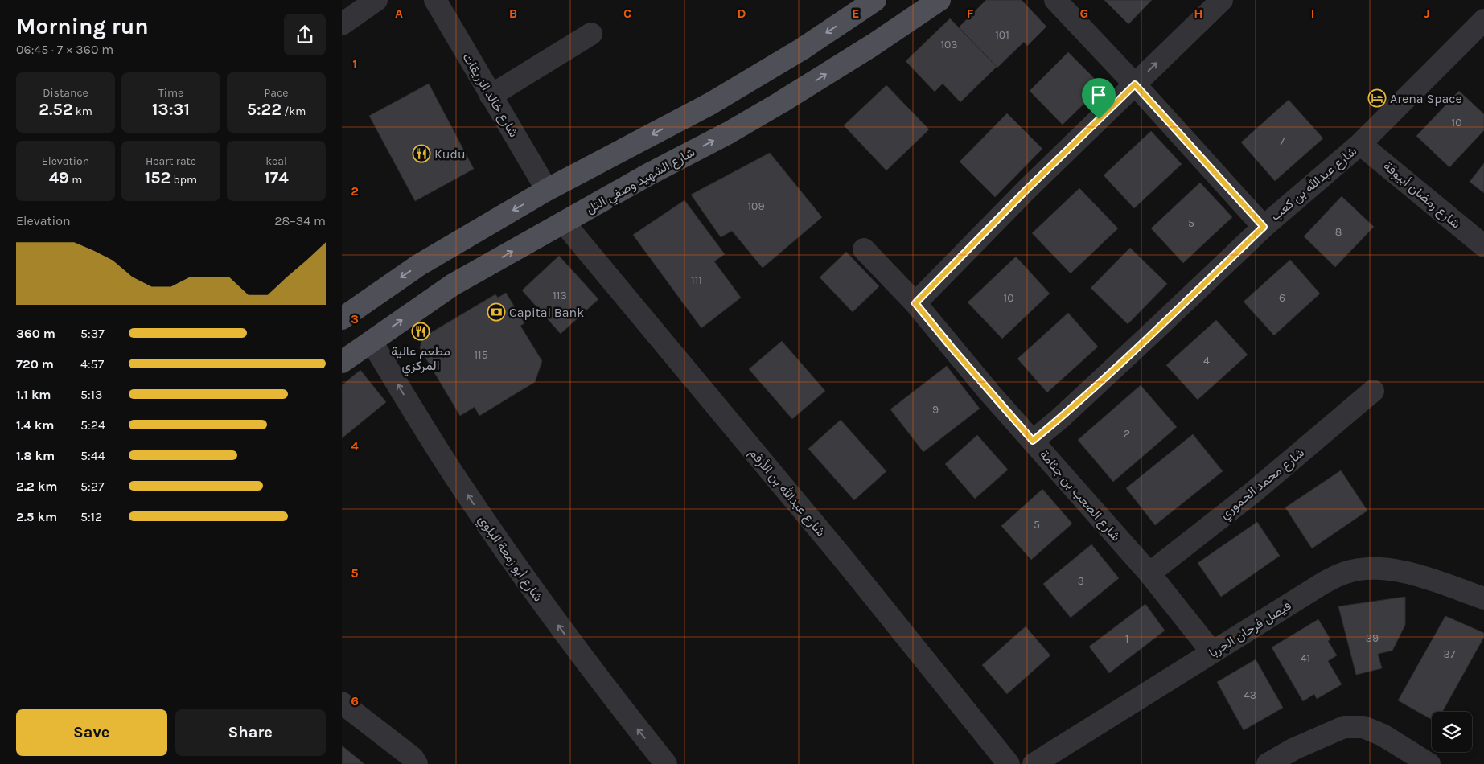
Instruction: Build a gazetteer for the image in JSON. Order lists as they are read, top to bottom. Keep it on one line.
{"streets":{"main road":["شارع الشهيد وصفي التل"],"street":["شارع خالد الزريقات","شارع عبدالله بن كعب","شارع رمضان أبيوقة","شارع محمد الحموري","شارع عبدالله بن الأرقم","شارع الصعب بن جثامة","شارع أبو زمعة البلوي","فيصل فرحان الجربا"]},"crossings":[["شارع الشهيد وصفي التل","شارع عبدالله بن الأرقم"],["شارع الشهيد وصفي التل","شارع أبو زمعة البلوي"],["شارع عبدالله بن كعب","شارع رمضان أبيوقة"],["شارع عبدالله بن كعب","شارع الصعب بن جثامة"],["شارع محمد الحموري","شارع الصعب بن جثامة"],["شارع الصعب بن جثامة","فيصل فرحان الجربا"]],"one_way":["شارع أبو زمعة البلوي"],"places":{"hotel":["Arena Space"],"restaurant":["Kudu","مطعم عالية المركزي"],"bank":["Capital Bank"]},"house_numbers":["101","103","10","7","109","5","8","111","113","10","6","115","4","9","2","5","3","39","1","37","41","43"],"page":{"heading":["Morning run","06:45 · 7 × 360 m"],"stats":[["Distance","2.52 km"],["Time","13:31"],["Pace","5:22 /km"],["Elevation","49 m"],["Heart rate","152 bpm"],["kcal","174"]],"chart":["Elevation","28–34 m"],"list":[{"name":"360 m","note":"5:37"},{"name":"720 m","note":"4:57"},{"name":"1.1 km","note":"5:13"},{"name":"1.4 km","note":"5:24"},{"name":"1.8 km","note":"5:44"},{"name":"2.2 km","note":"5:27"},{"name":"2.5 km","note":"5:12"}],"buttons":["Save","Share"]},"grid":{"columns":["A","B","C","D","E","F","G","H","I","J"],"rows":["1","2","3","4","5","6"]}}
